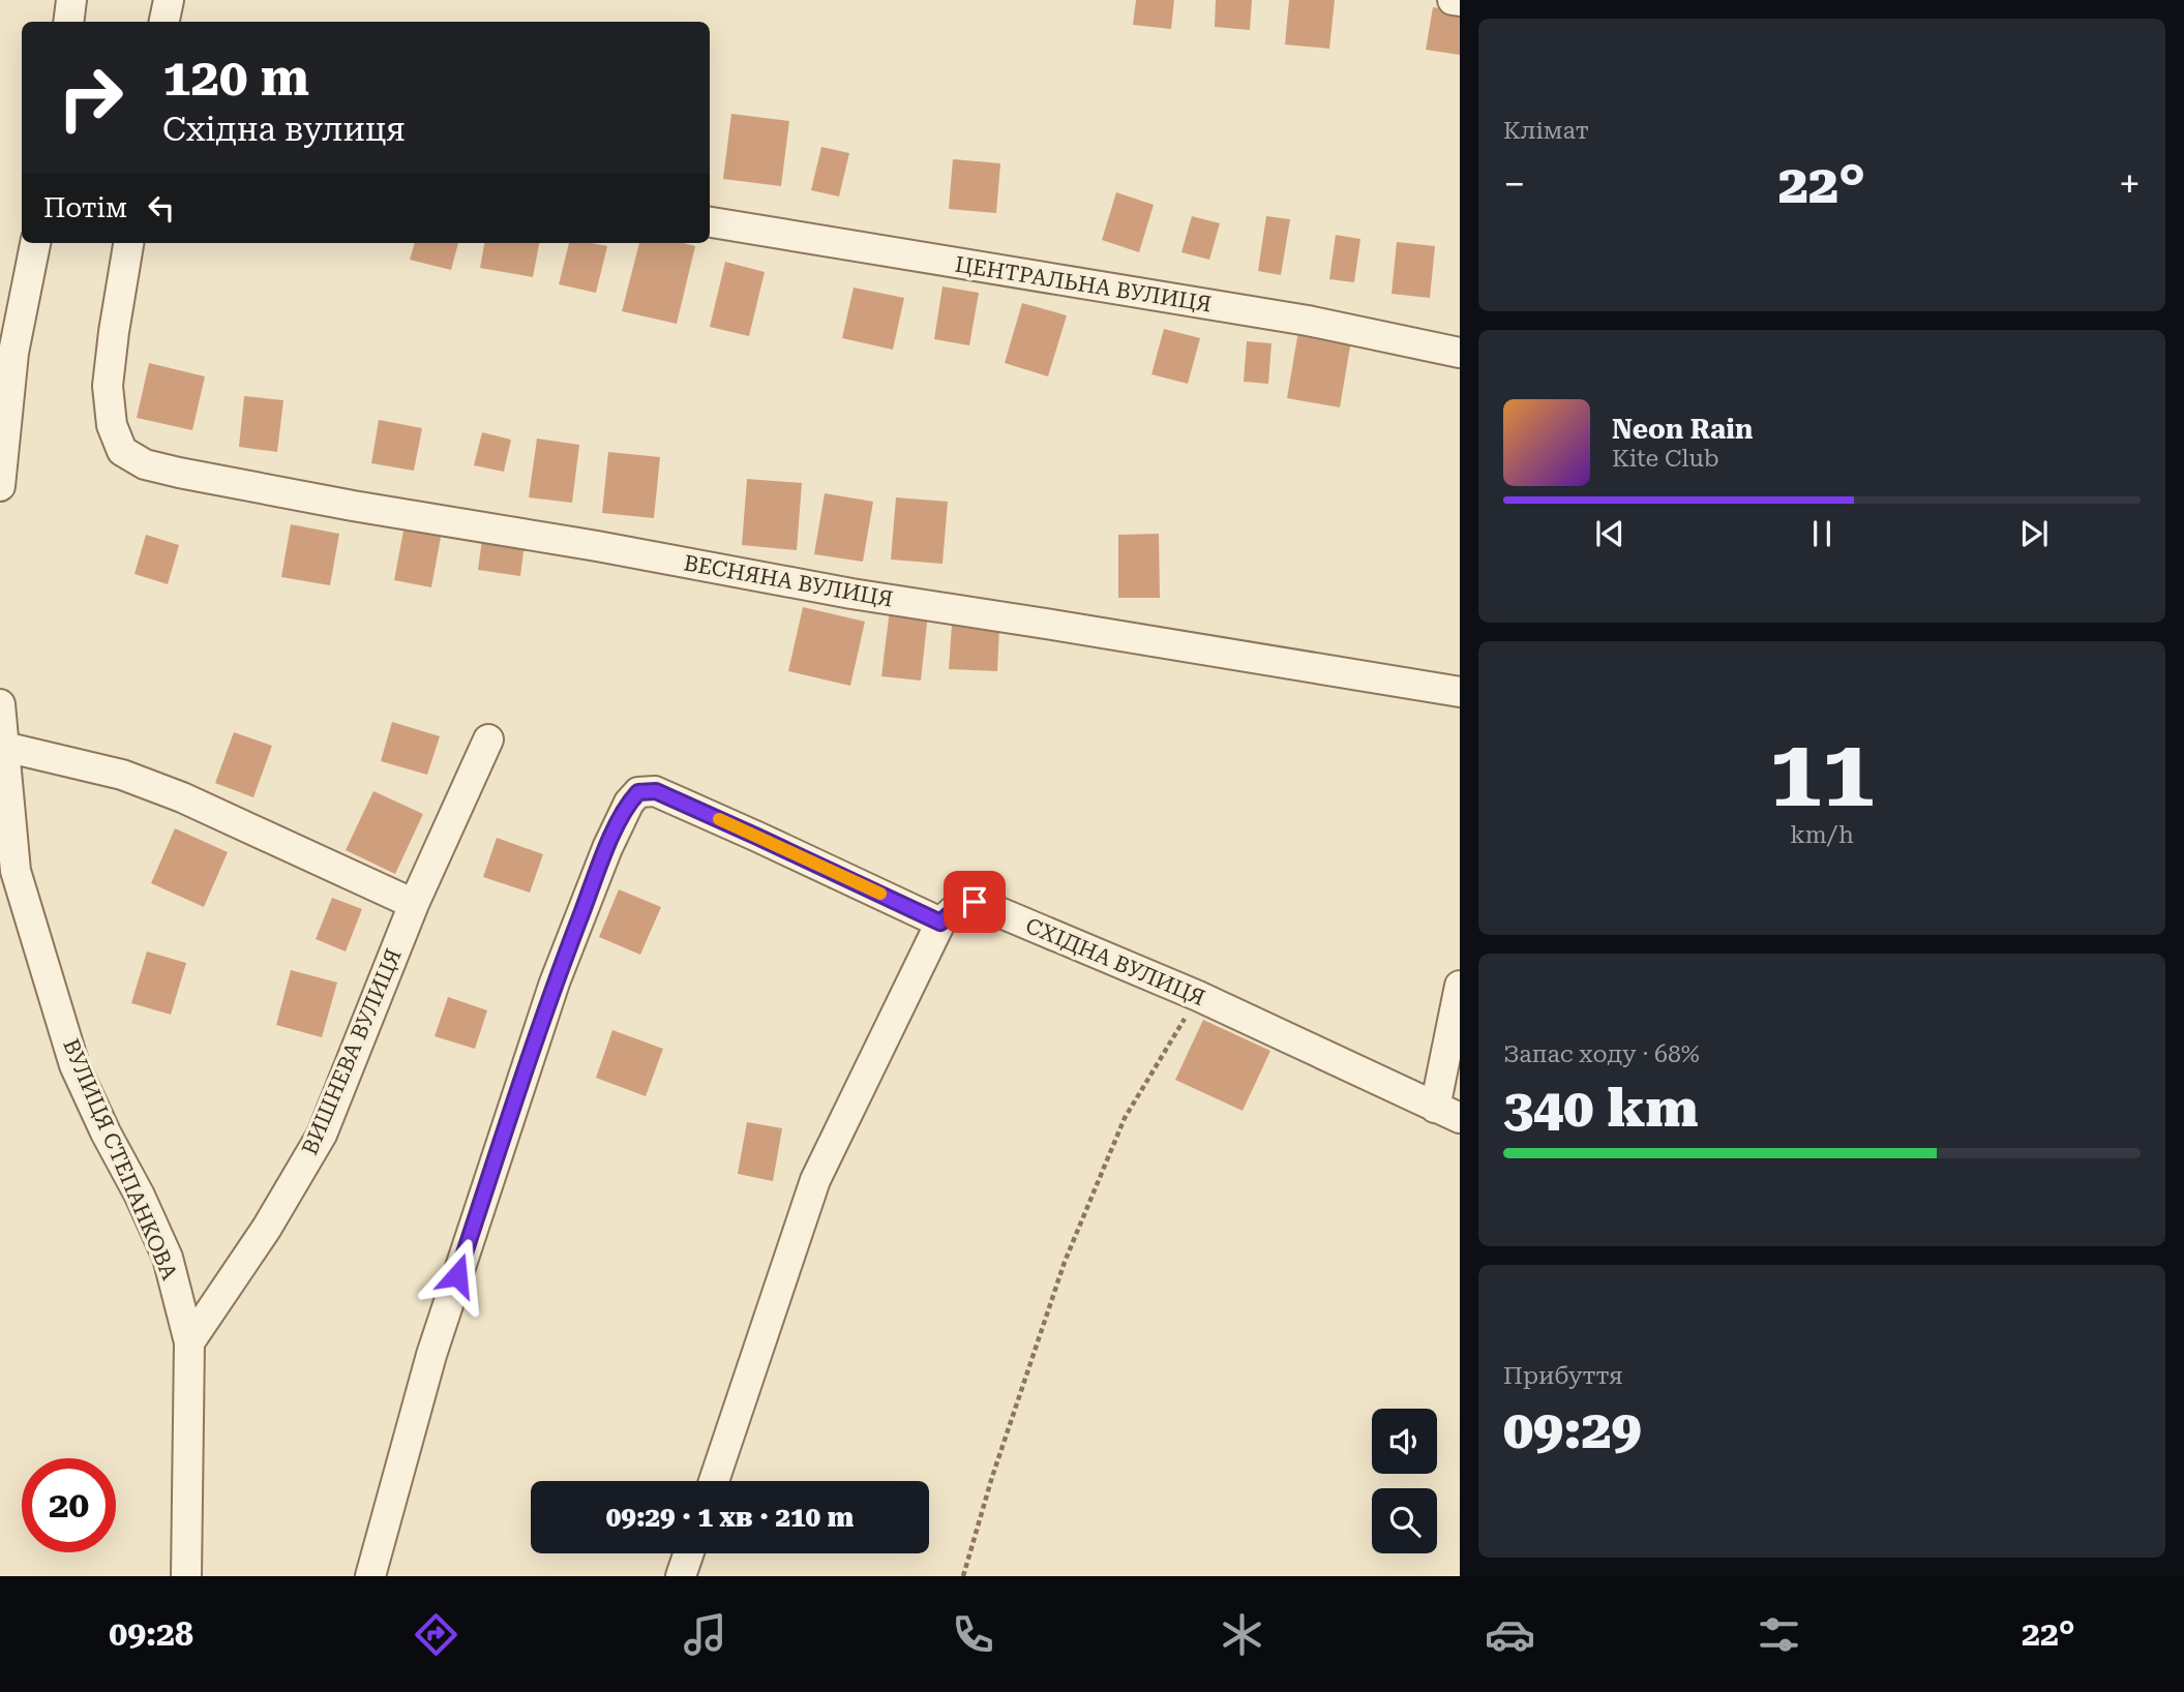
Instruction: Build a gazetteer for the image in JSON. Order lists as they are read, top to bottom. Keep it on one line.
{"streets":{"street":["ЦЕНТРАЛЬНА ВУЛИЦЯ","ВЕСНЯНА ВУЛИЦЯ","СХІДНА ВУЛИЦЯ","ВИШНЕВА ВУЛИЦЯ","ВУЛИЦЯ СТЕПАНКОВА"]},"crossings":[["ВИШНЕВА ВУЛИЦЯ","ВУЛИЦЯ СТЕПАНКОВА"]],"page":{"tile":["Клімат",["11","km/h"],["Запас ходу · 68%","340 km"],["Прибуття","09:29"]],"turn":["120 m","Східна вулиця"],"heat":["−","22°","+"],"then":"Потім","song":["Neon Rain","Kite Club"],"limit":"20","trip":"09:29 · 1 хв · 210 m","tabs":["09:28","22°"]}}
